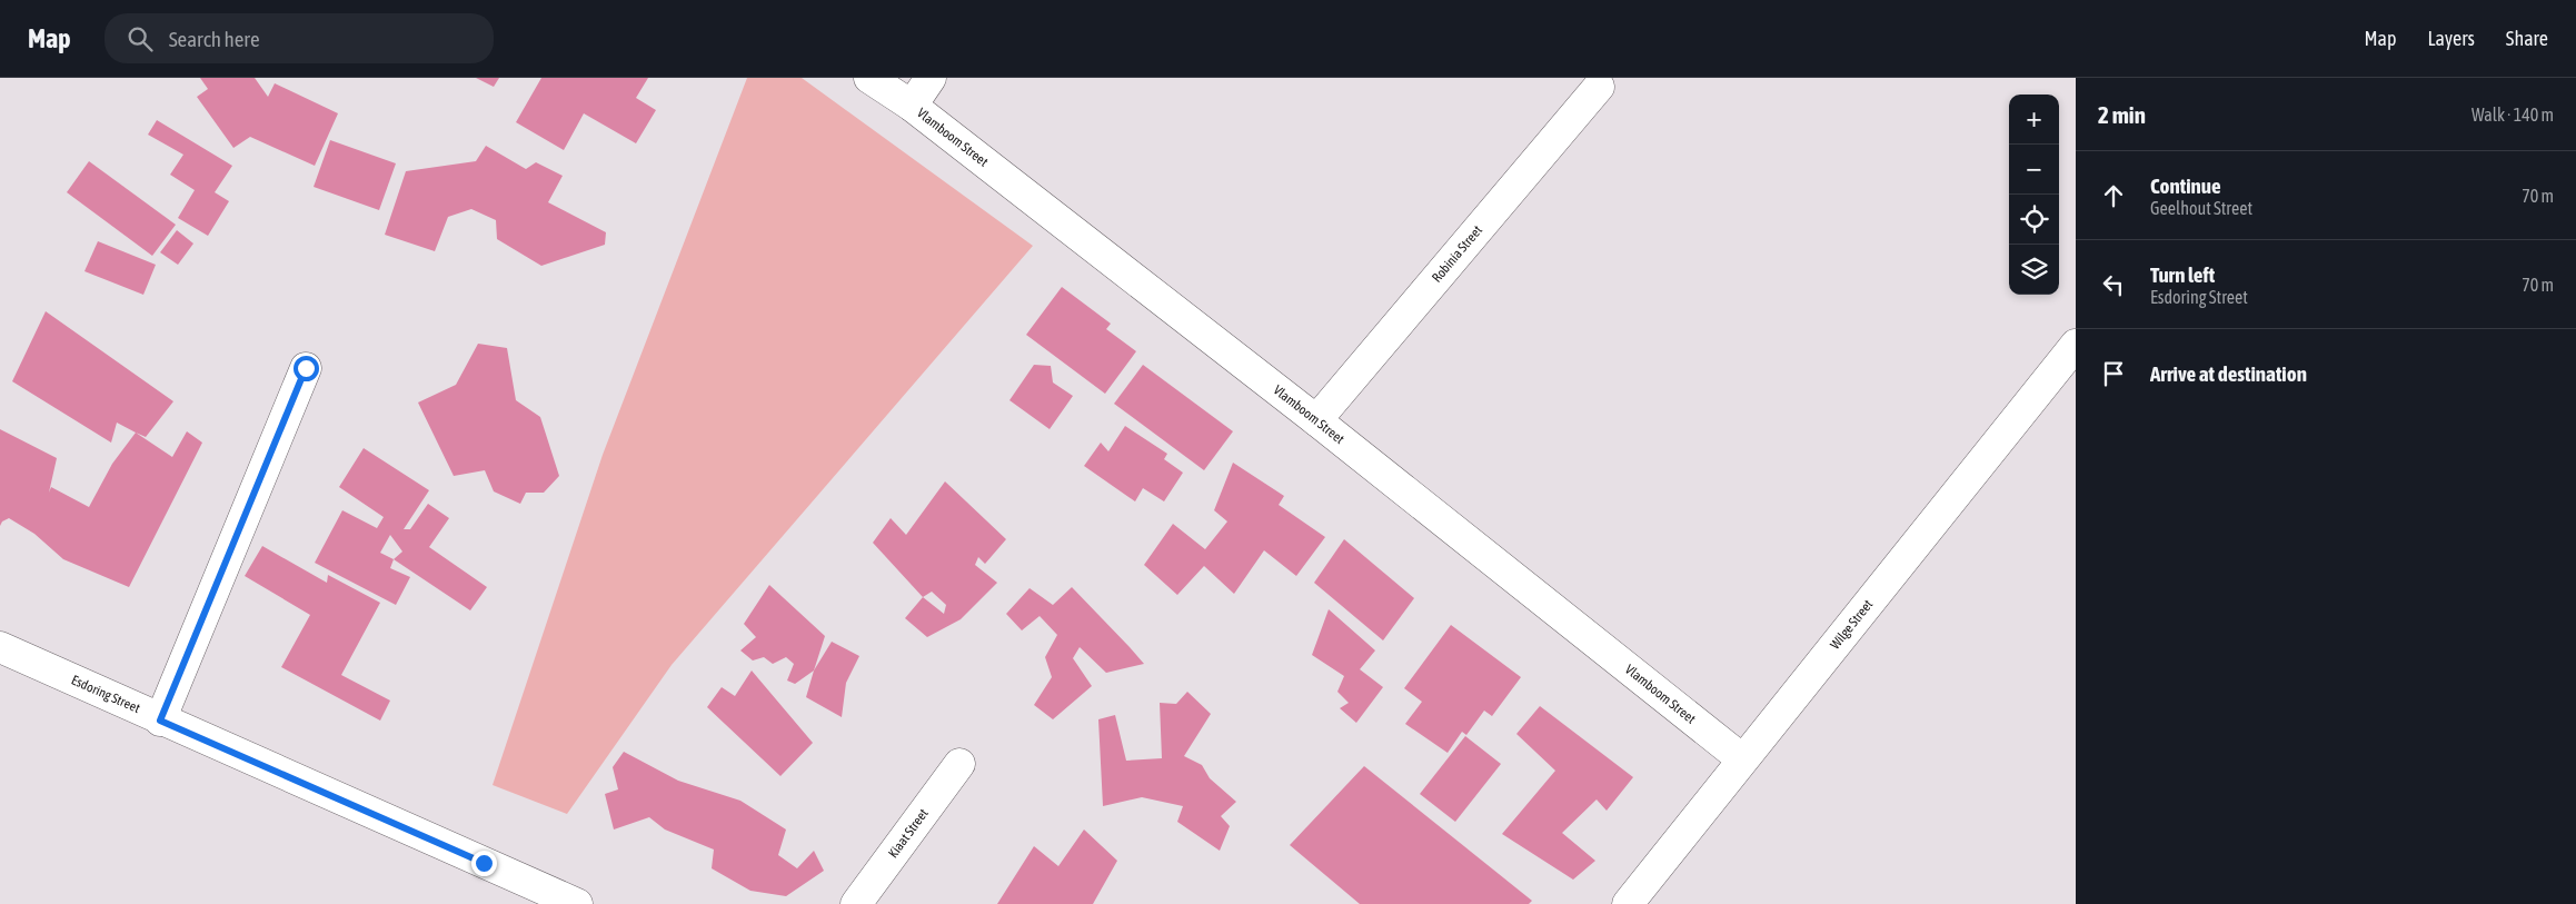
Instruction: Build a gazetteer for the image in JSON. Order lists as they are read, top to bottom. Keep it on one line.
{"streets":{"street":["Vlamboom Street","Robinia Street","Wilge Street","Esdoring Street","Kiaat Street"]},"crossings":[["Vlamboom Street","Robinia Street"],["Vlamboom Street","Wilge Street"]],"page":{"header":"Map","search":"Search here","nav":["Map","Layers","Share"],"heading":["2 min","Walk · 140 m"],"map_buttons":["+","−"],"list":[["Continue","Geelhout Street","70 m"],["Turn left","Esdoring Street","70 m"],"Arrive at destination"]}}
